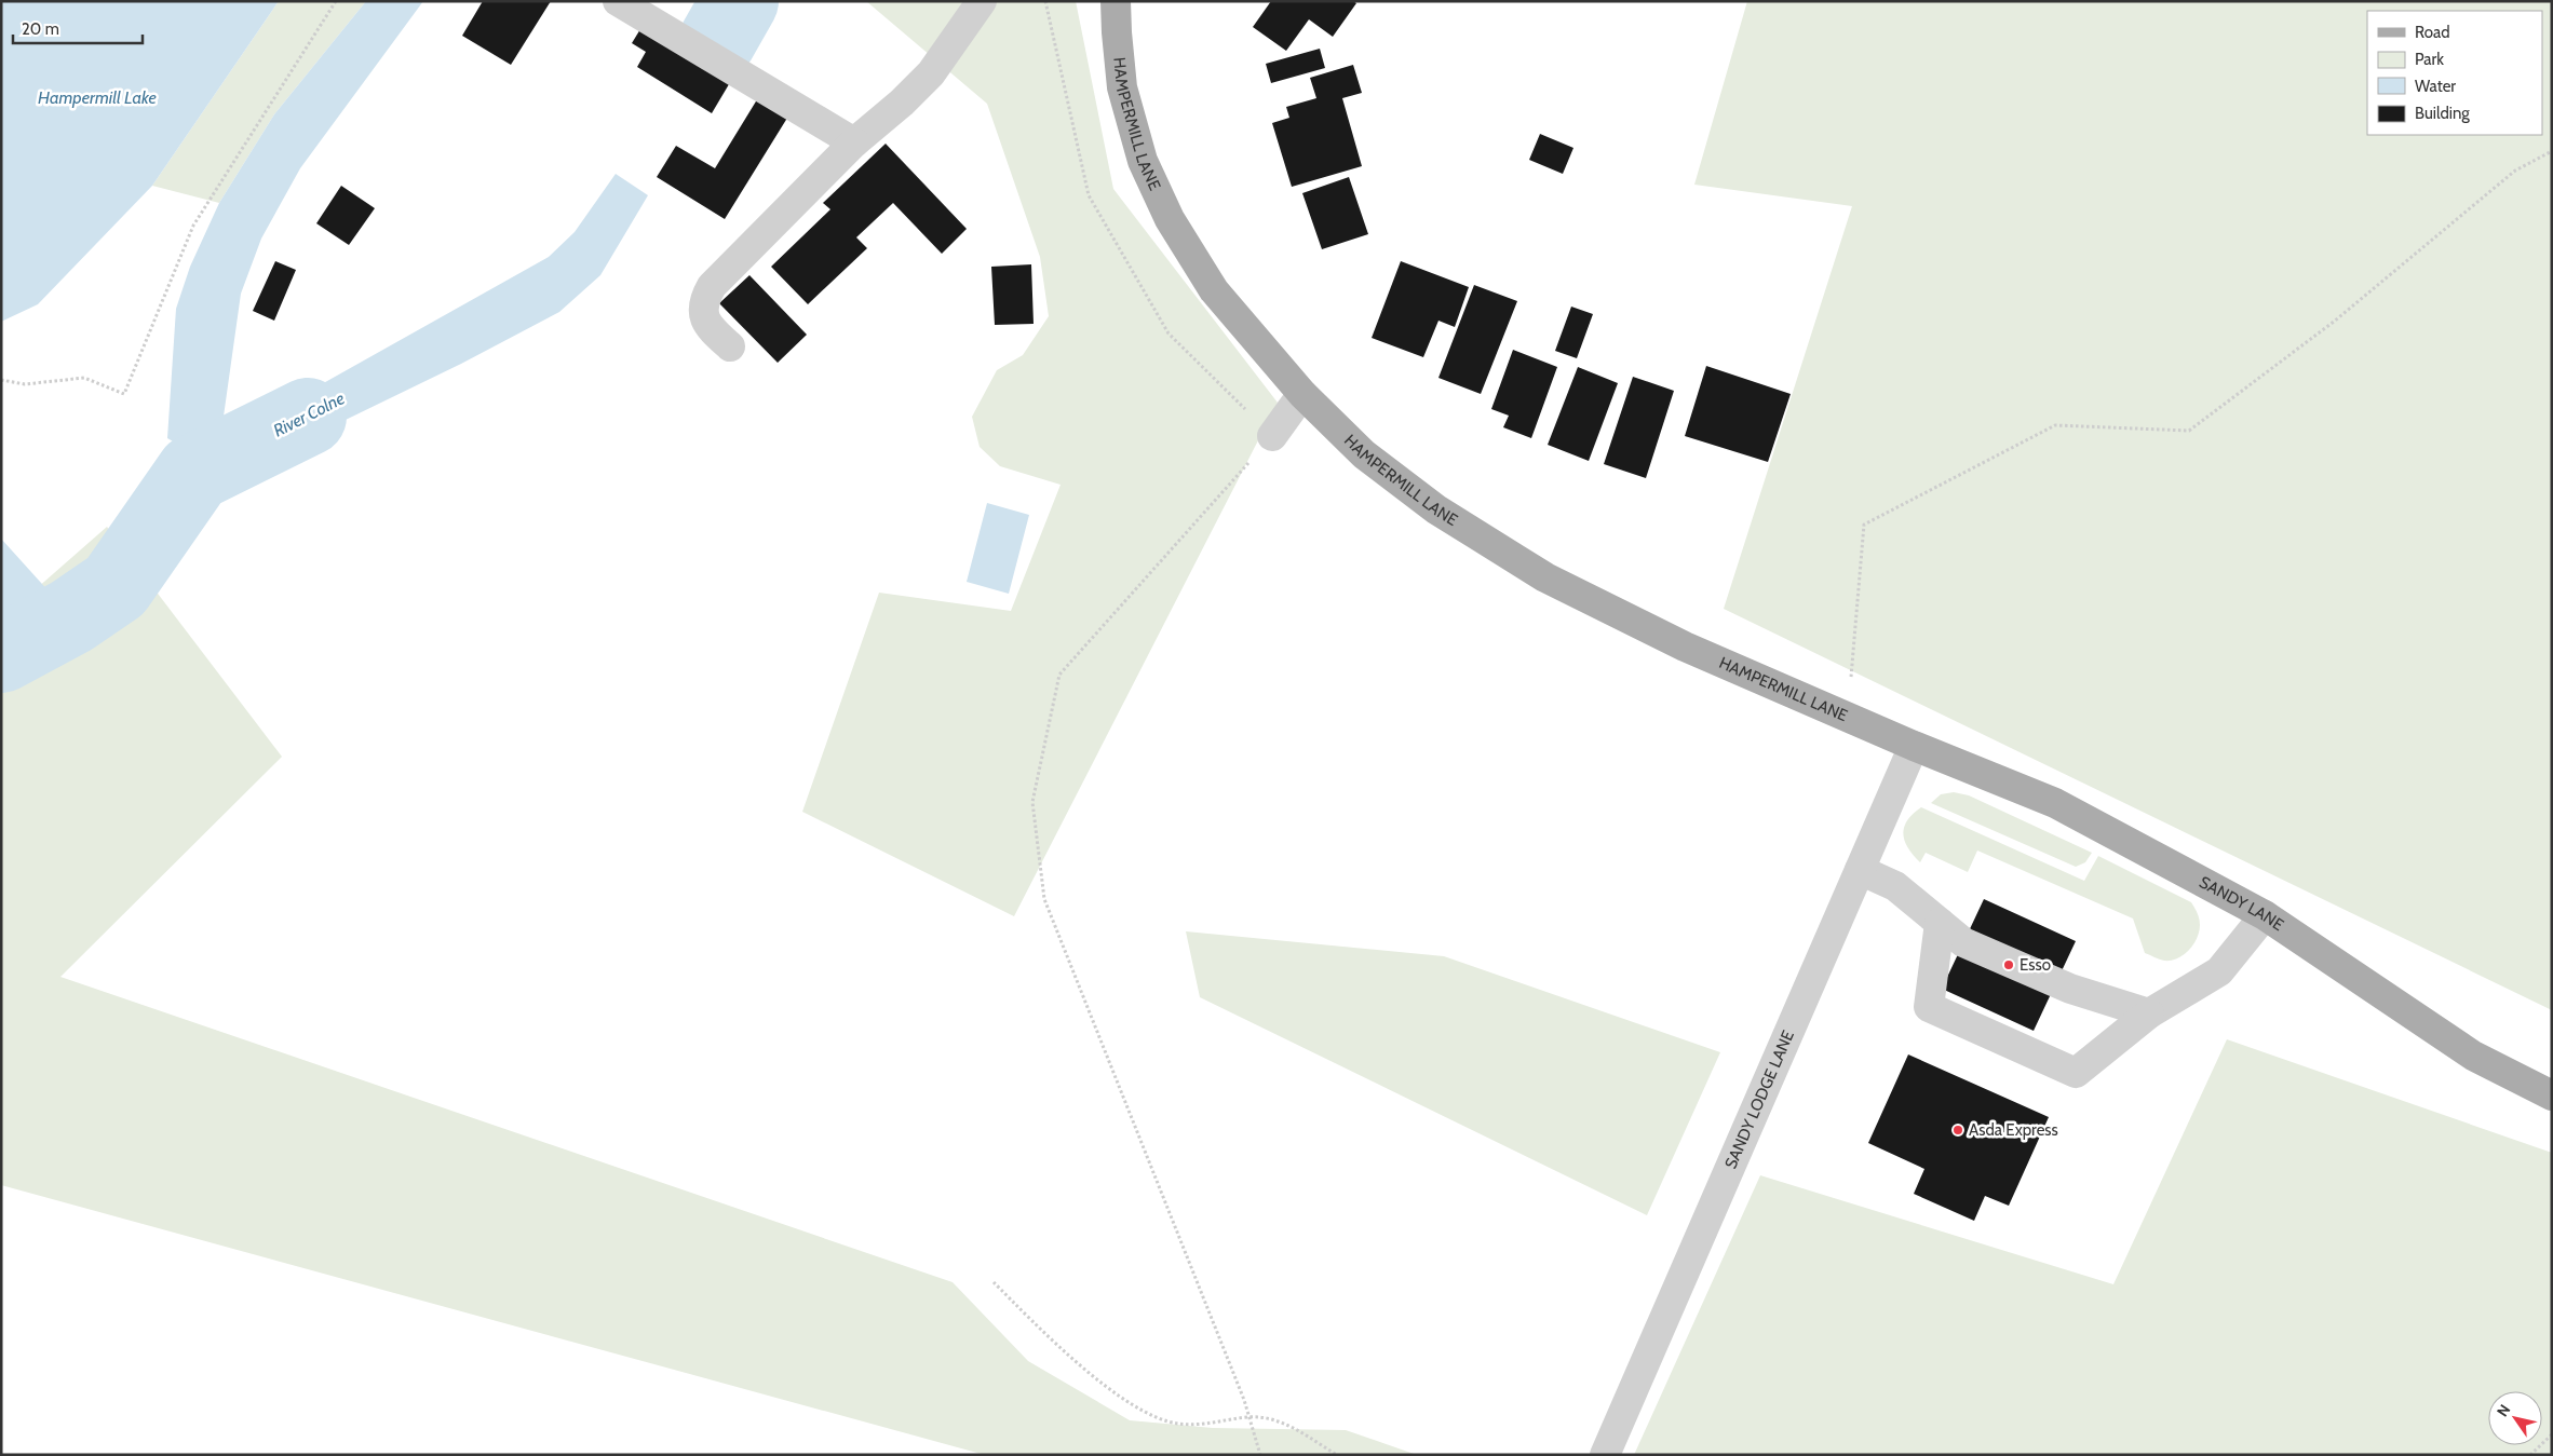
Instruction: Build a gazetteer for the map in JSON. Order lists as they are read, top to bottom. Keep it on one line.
{"streets":{"main road":["HAMPERMILL LANE","SANDY LANE"],"street":["SANDY LODGE LANE"]},"crossings":[["HAMPERMILL LANE","SANDY LANE"],["HAMPERMILL LANE","SANDY LODGE LANE"],["SANDY LANE","SANDY LODGE LANE"]],"water":["Hampermill Lake","River Colne"],"places":["Esso","Asda Express"],"legend":["Road","Park","Water","Building"],"scale_bar":"20 m","north":"top left"}
